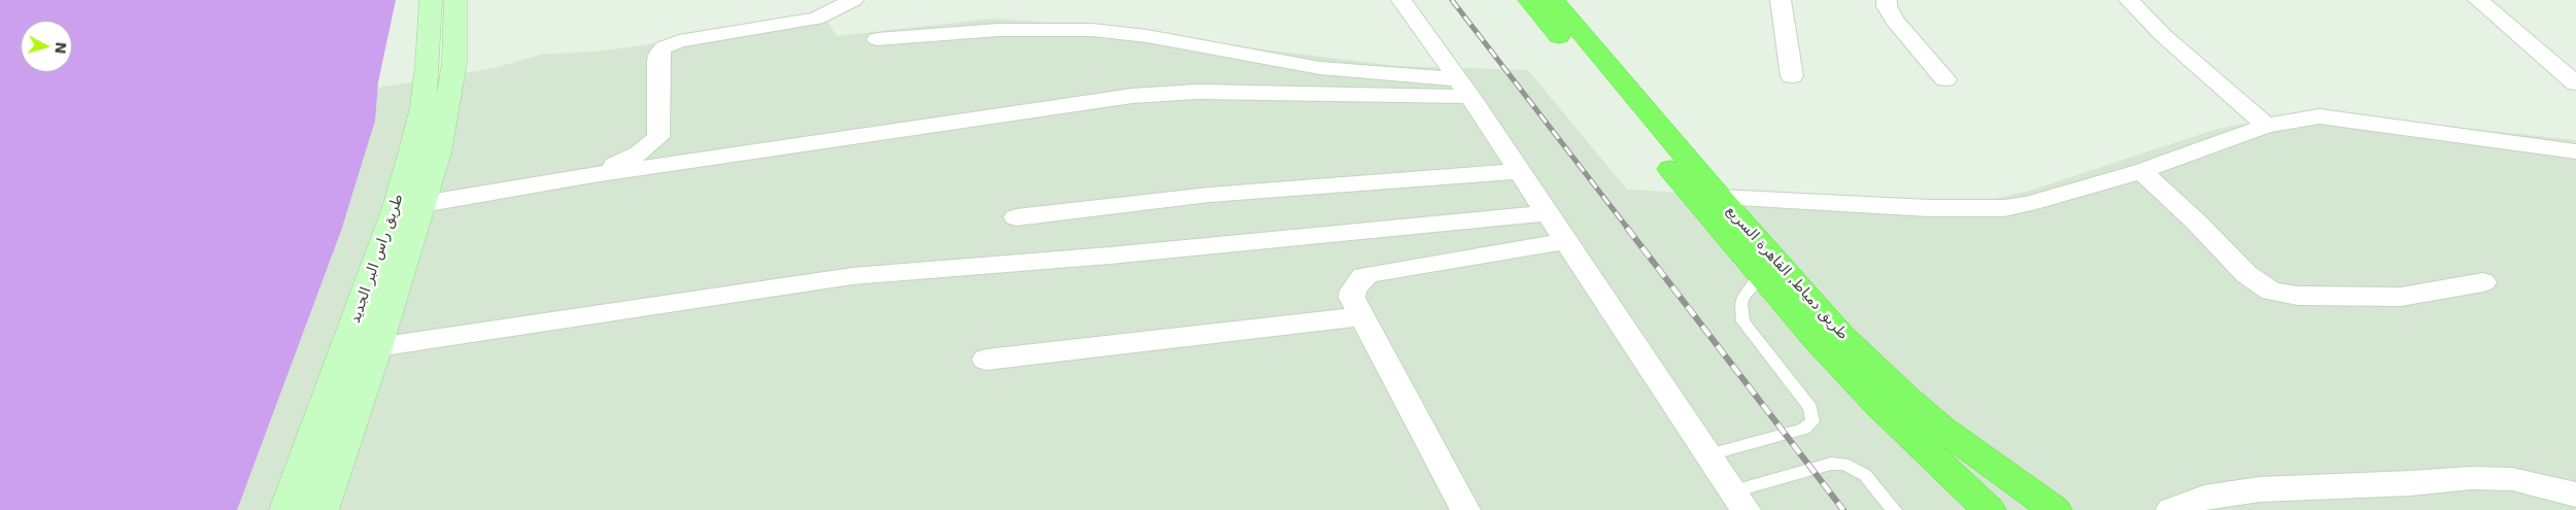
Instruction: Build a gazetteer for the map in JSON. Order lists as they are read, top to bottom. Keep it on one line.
{"streets":{"highway":["طريق دمياط, القاهرة السريع"],"main road":["طريق راس البر الجديد"]},"north":"right"}
